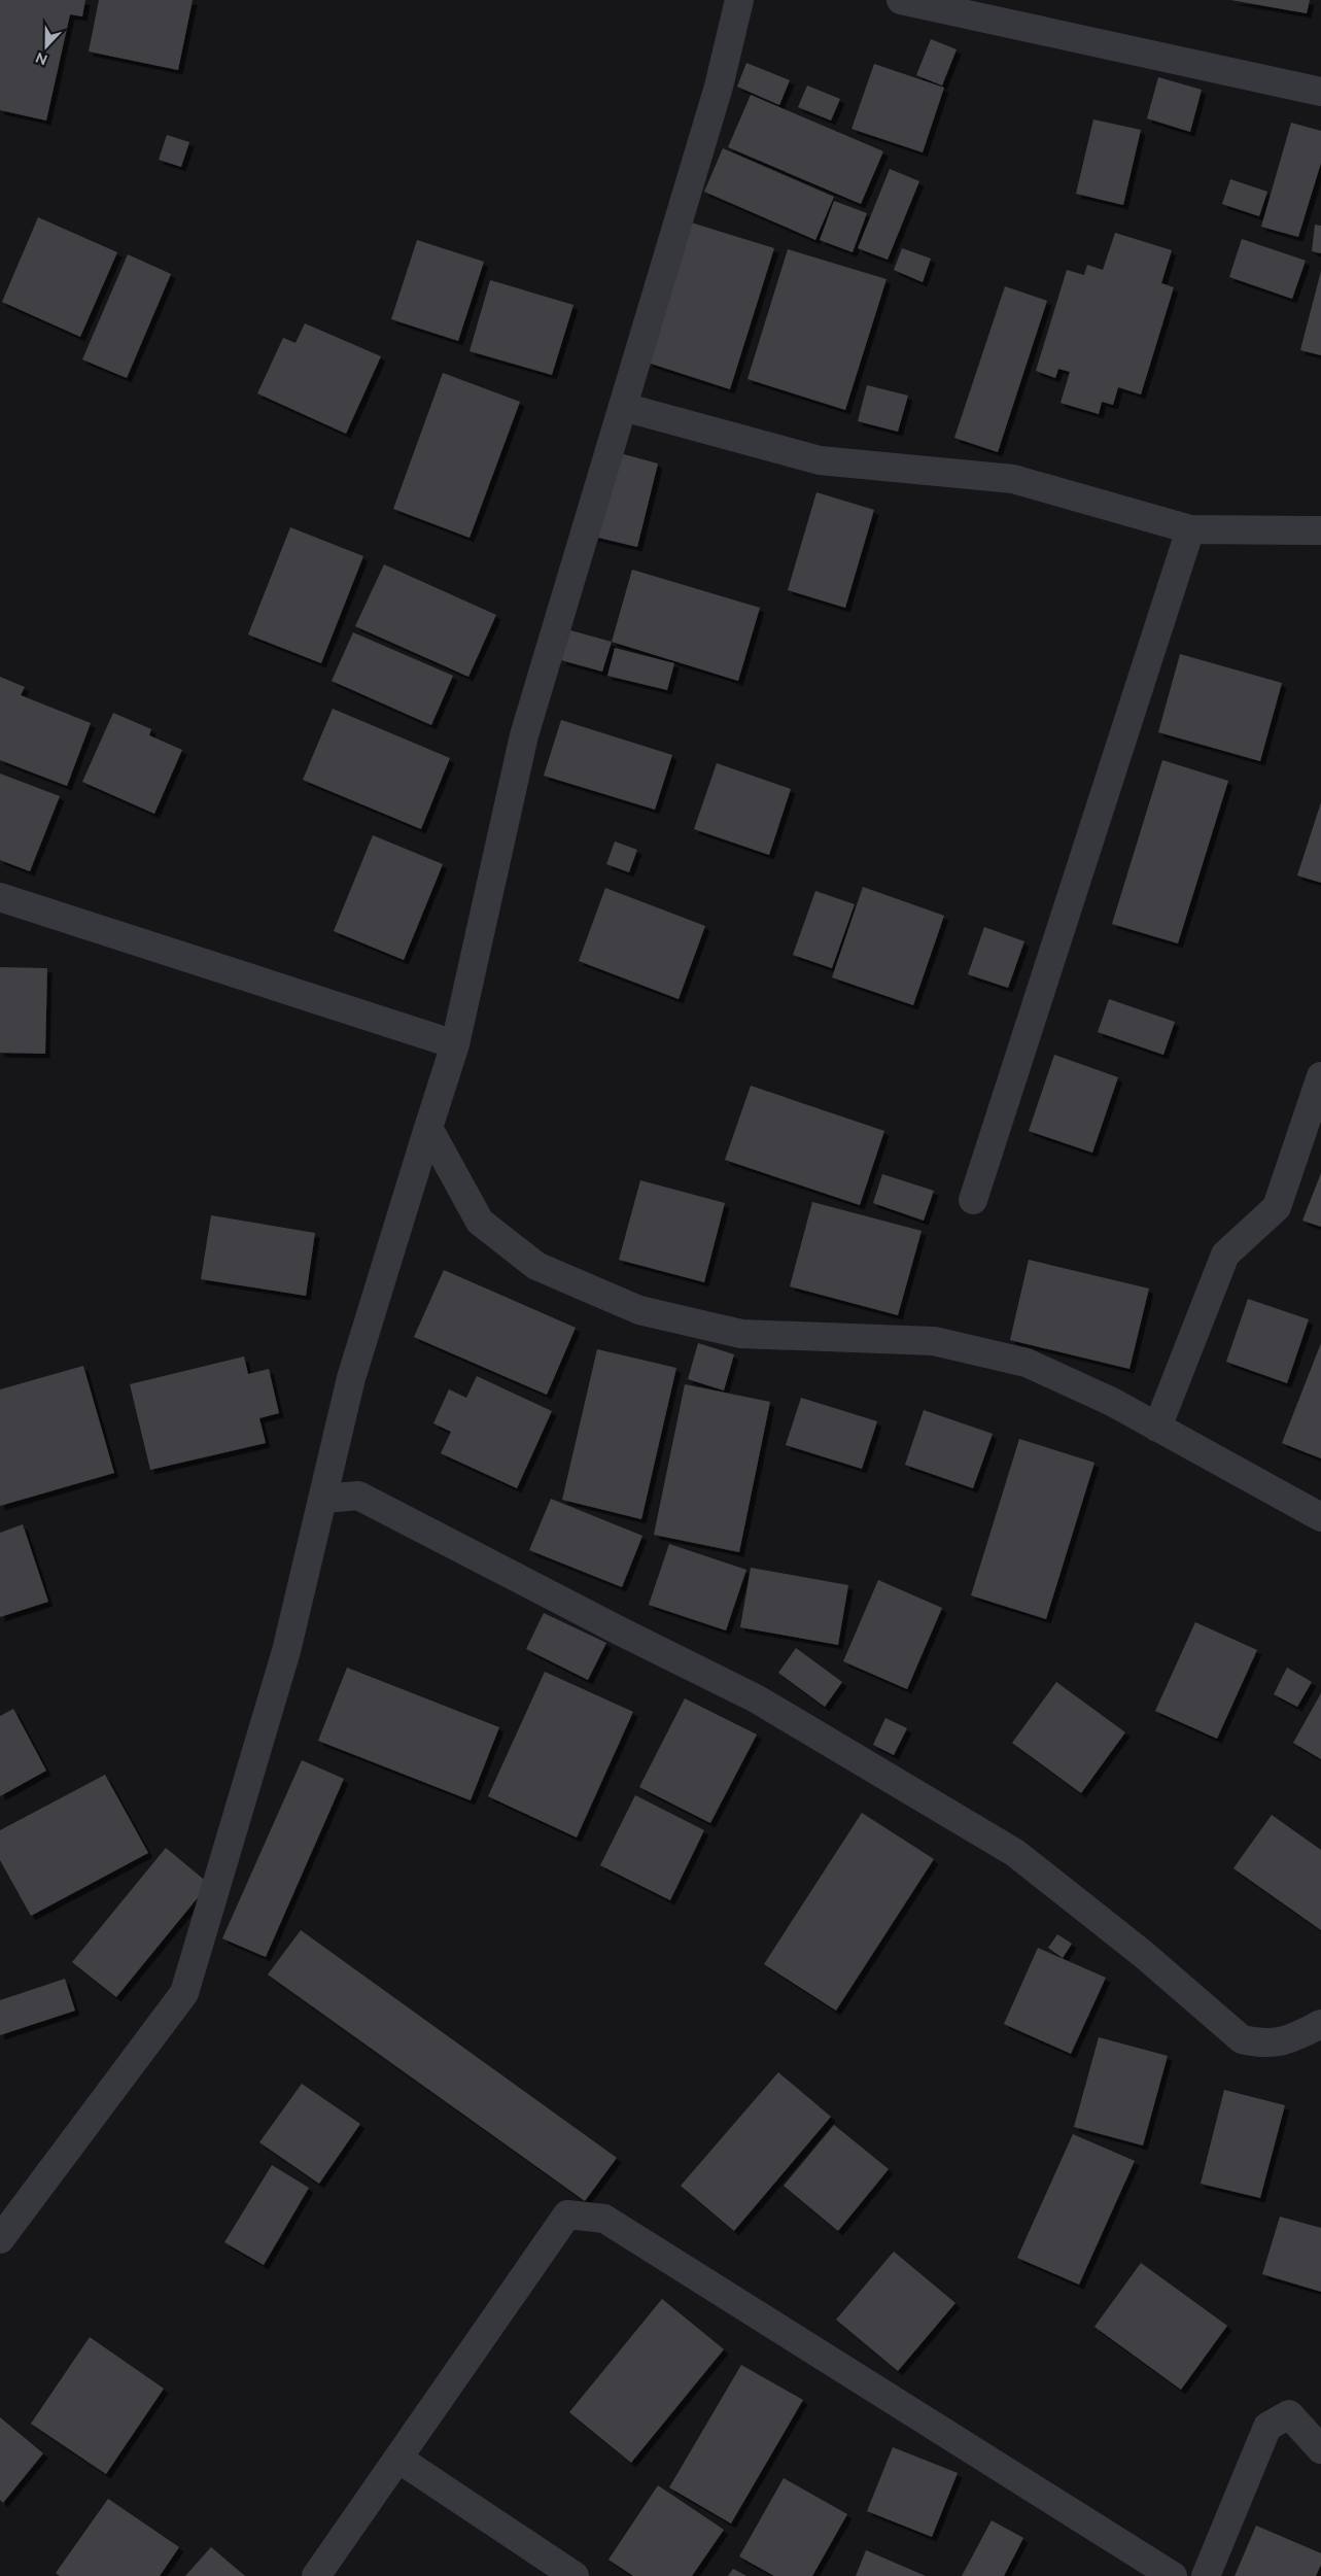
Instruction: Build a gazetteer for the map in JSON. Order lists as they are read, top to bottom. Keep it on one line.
{"north":"bottom"}
